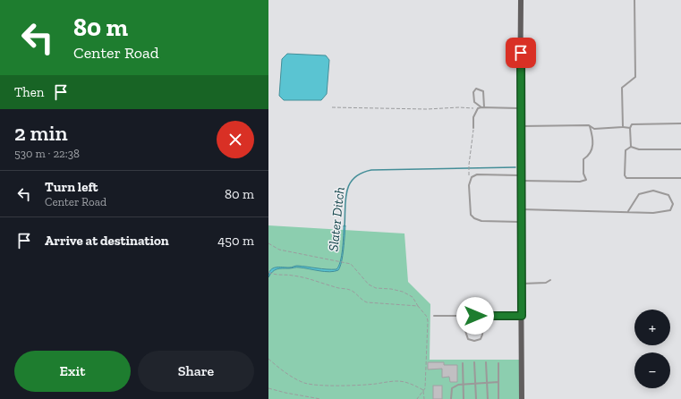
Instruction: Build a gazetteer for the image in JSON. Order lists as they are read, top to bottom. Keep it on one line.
{"water":["Slater Ditch"],"page":{"turn":["80 m","Center Road"],"then":"Then","heading":["2 min","530 m · 22:38"],"list":[{"name":"Turn left","note":"Center Road","value":"80 m"},{"name":"Arrive at destination","value":"450 m"}],"map_buttons":["+","−"],"buttons":["Exit","Share"]}}
